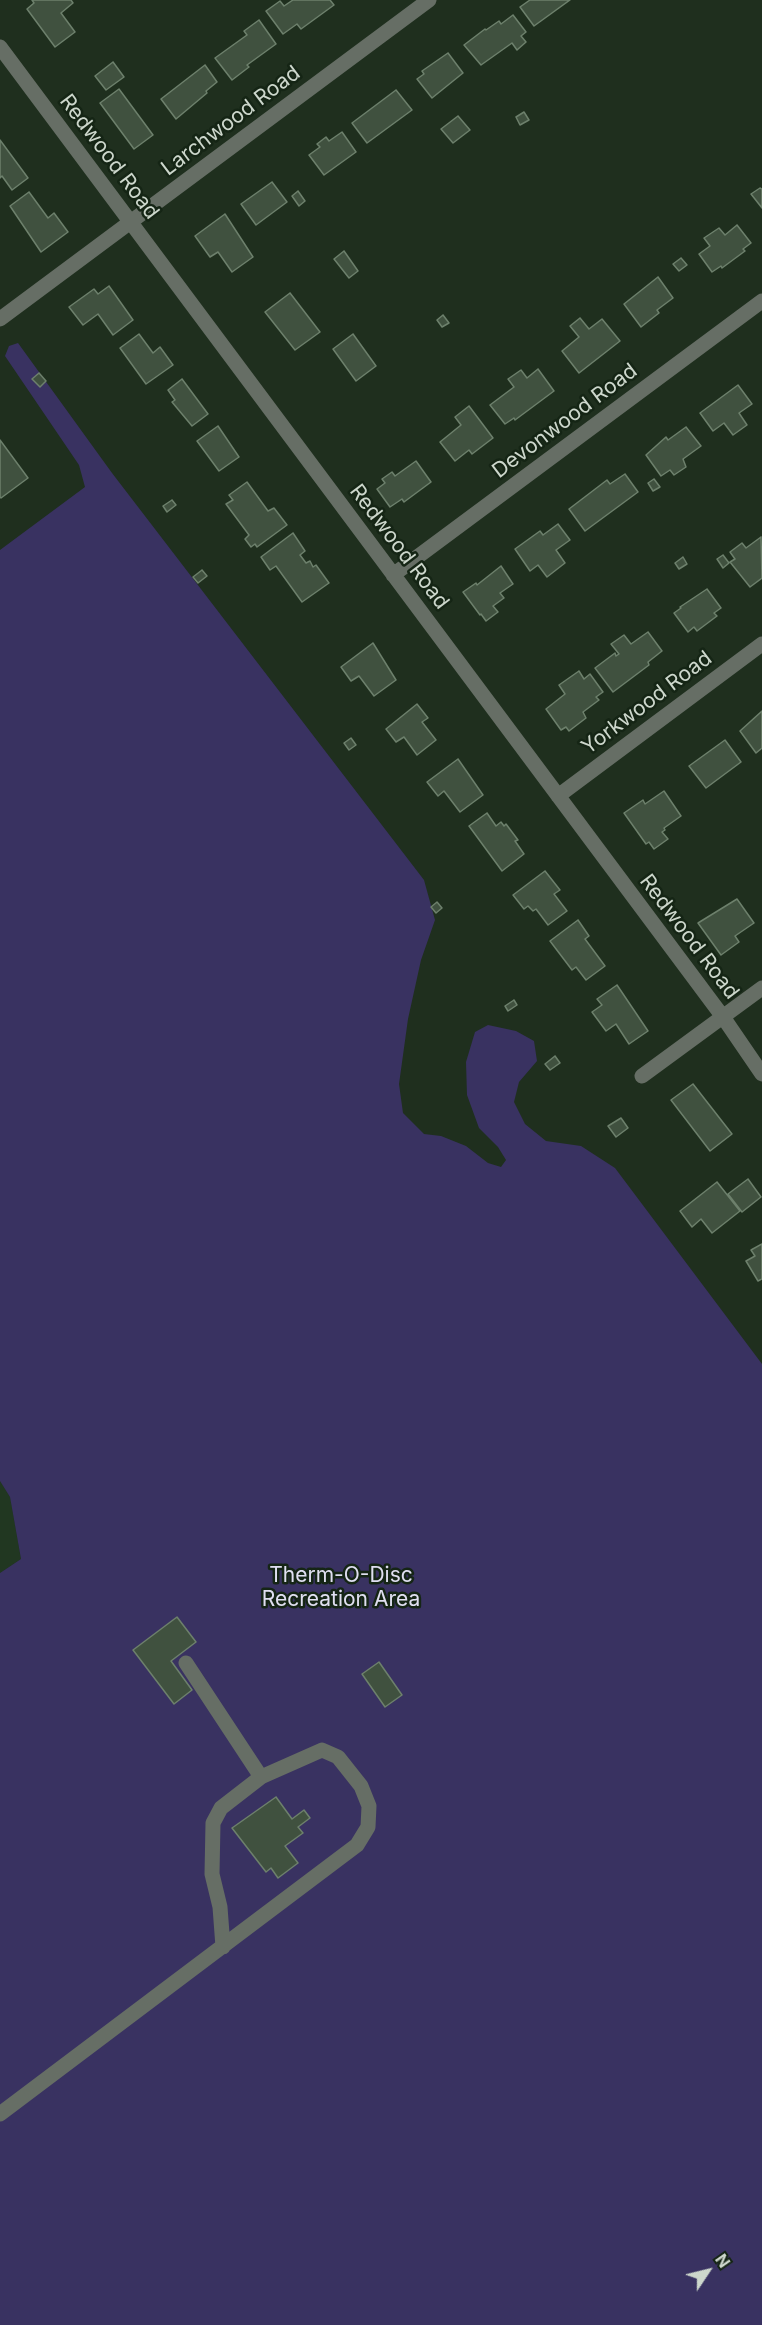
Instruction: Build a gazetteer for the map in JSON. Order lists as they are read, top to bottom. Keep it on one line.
{"streets":{"street":["Larchwood Road","Redwood Road","Devonwood Road","Yorkwood Road"]},"crossings":[["Larchwood Road","Redwood Road"],["Redwood Road","Devonwood Road"],["Redwood Road","Yorkwood Road"]],"parks":["Therm-O-Disc Recreation Area"],"north":"top right"}
